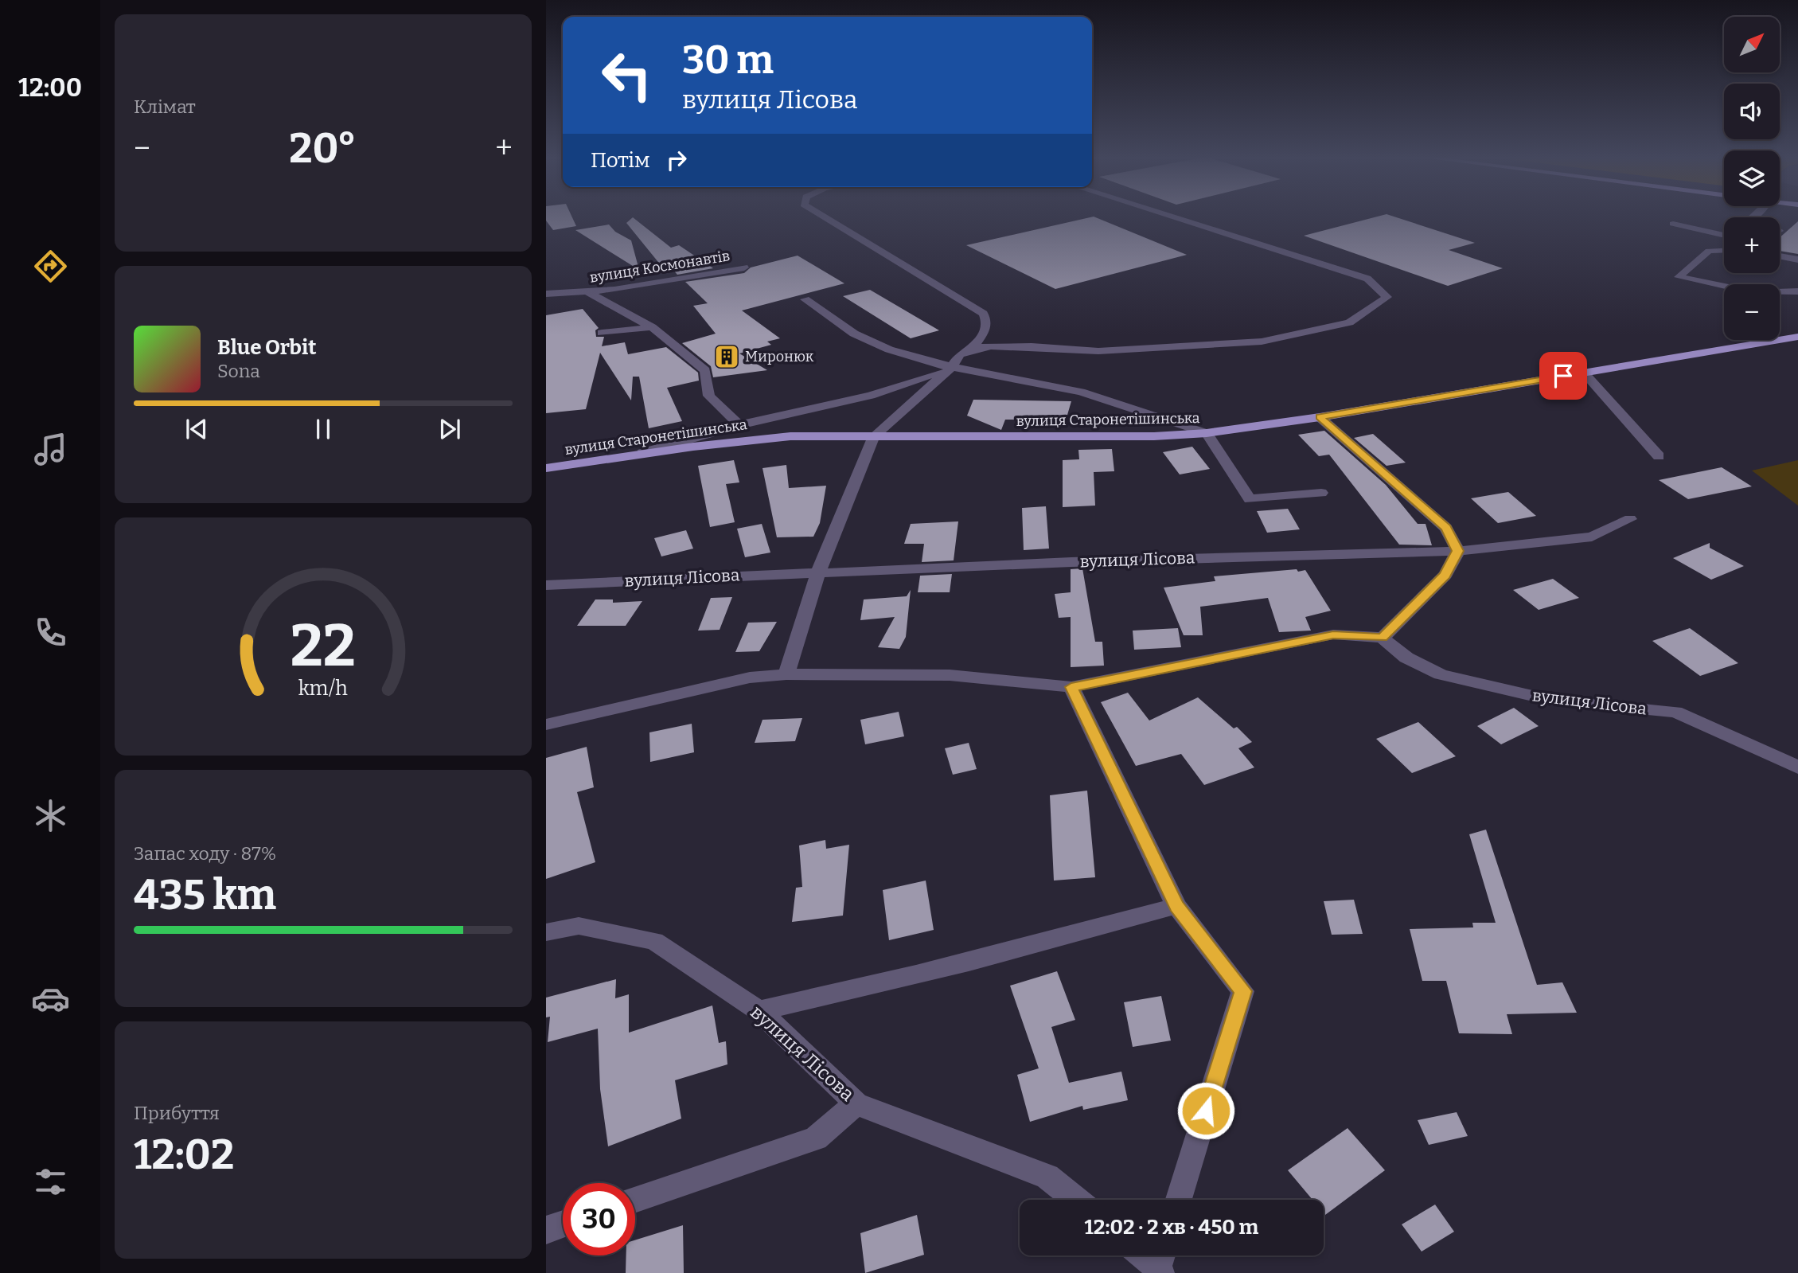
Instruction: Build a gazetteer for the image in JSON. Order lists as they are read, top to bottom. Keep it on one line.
{"streets":{"main road":["вулиця Старонетішинська"],"street":["вулиця Космонавтів","вулиця Лісова"]},"places":{"building":["Миронюк"]},"north":"top right","page":{"tabs":"12:00","tile":["Клімат",["Запас ходу · 87%","435 km"],["Прибуття","12:02"]],"map_buttons":["+","−"],"turn":["30 m","вулиця Лісова"],"heat":["−","20°","+"],"then":"Потім","song":["Blue Orbit","Sona"],"limit":"30","trip":"12:02 · 2 хв · 450 m","gauge":["22","km/h"]}}
